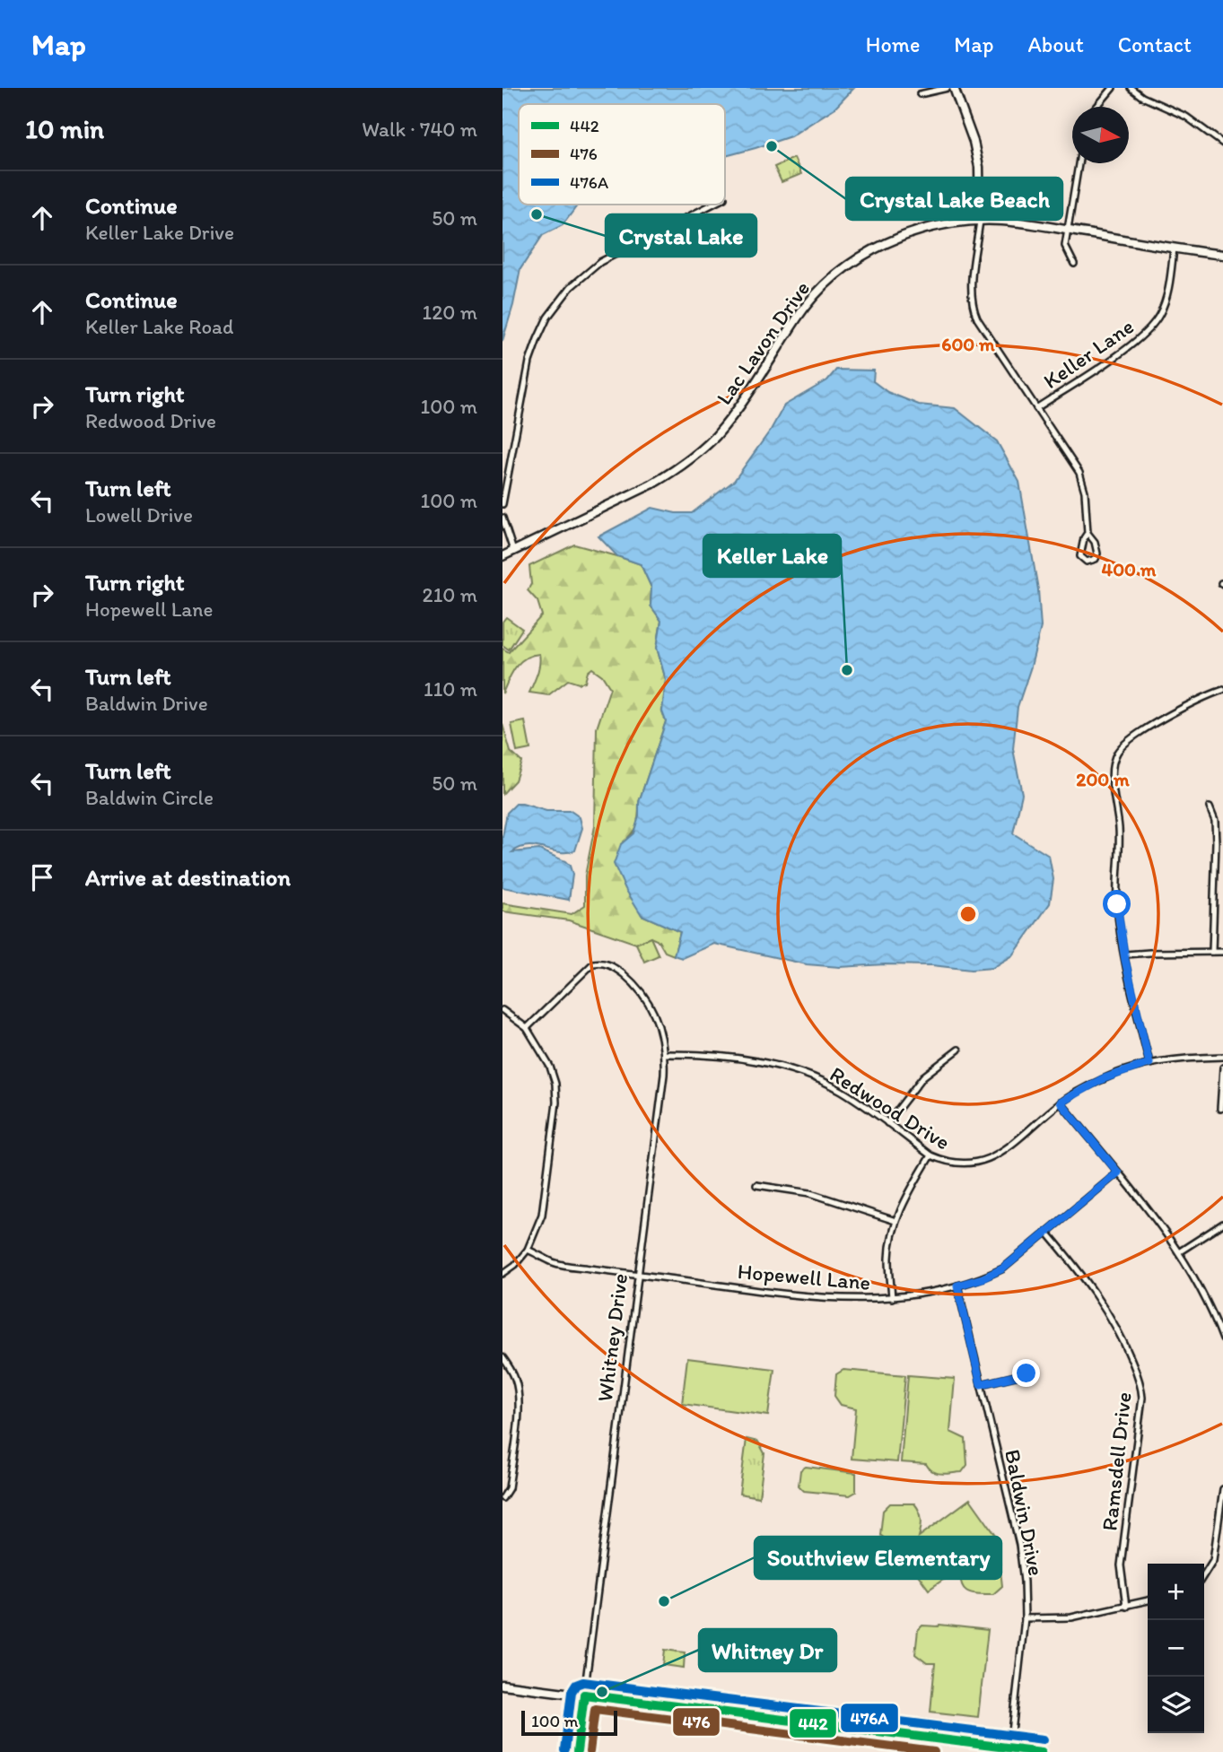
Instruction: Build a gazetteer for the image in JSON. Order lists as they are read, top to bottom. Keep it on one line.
{"streets":{"street":["Lac Lavon Drive","Keller Lane","Redwood Drive","Hopewell Lane","Whitney Drive","Ramsdell Drive","Baldwin Drive"]},"crossings":[["Lac Lavon Drive","Keller Lane"],["Redwood Drive","Whitney Drive"],["Hopewell Lane","Whitney Drive"],["Hopewell Lane","Ramsdell Drive"],["Hopewell Lane","Baldwin Drive"]],"places":["Crystal Lake Beach","Crystal Lake","Keller Lake","Southview Elementary","Whitney Dr"],"lines":["transit line 476A","transit line 442","transit line 476"],"legend":["442","476","476A"],"scale_bar":"100 m","north":"right","page":{"header":"Map","nav":["Home","Map","About","Contact"],"heading":["10 min","Walk · 740 m"],"list":[["Continue","Keller Lake Drive","50 m"],["Continue","Keller Lake Road","120 m"],["Turn right","Redwood Drive","100 m"],["Turn left","Lowell Drive","100 m"],["Turn right","Hopewell Lane","210 m"],["Turn left","Baldwin Drive","110 m"],["Turn left","Baldwin Circle","50 m"],"Arrive at destination"],"map_buttons":["+","−"],"scale":"100 m"},"rings":["600 m","400 m","200 m"]}
